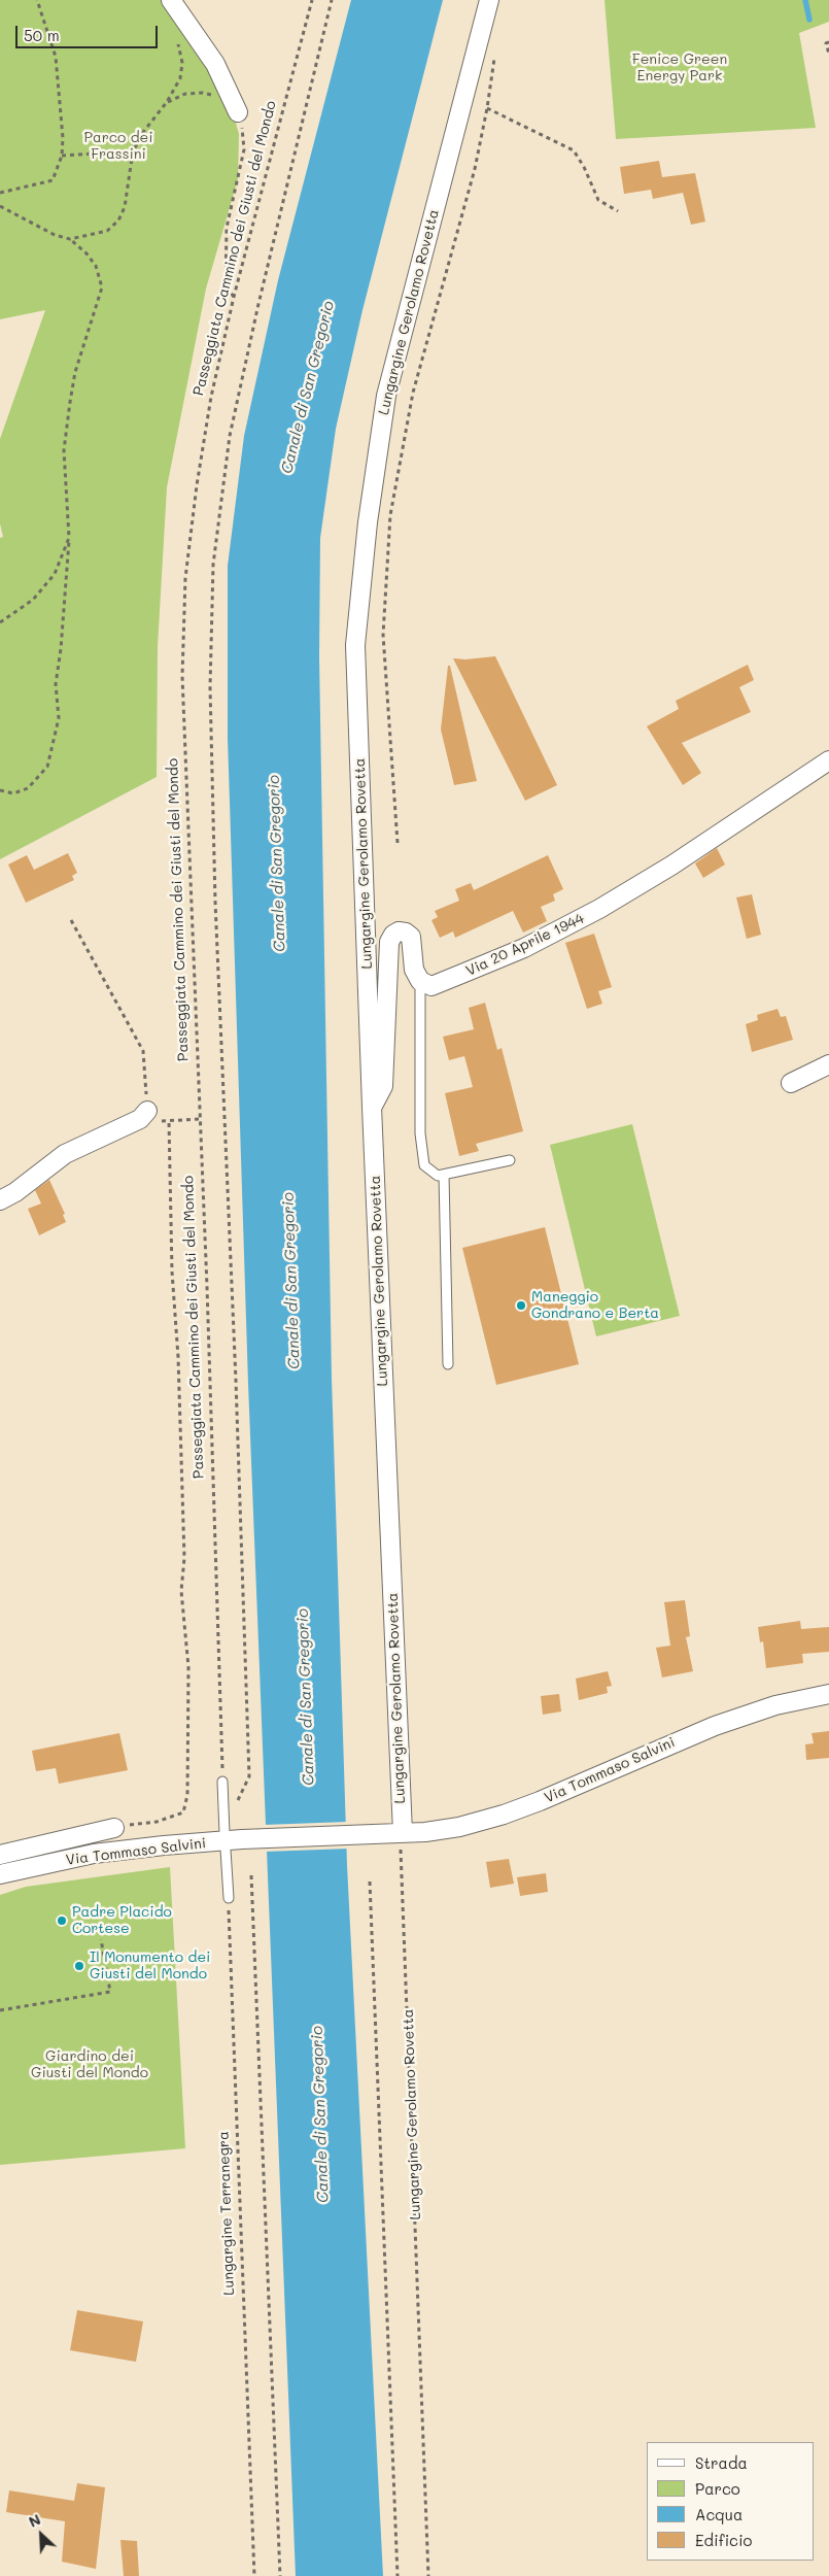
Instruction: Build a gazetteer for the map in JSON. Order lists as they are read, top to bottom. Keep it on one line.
{"streets":{"street":["Lungargine Gerolamo Rovetta","Via 20 Aprile 1944","Via Tommaso Salvini"],"path":["Passeggiata Cammino dei Giusti del Mondo","Lungargine Terranegra"]},"crossings":[["Lungargine Gerolamo Rovetta","Via Tommaso Salvini"]],"water":["Canale di San Gregorio"],"parks":["Fenice Green Energy Park","Parco dei Frassini","Giardino dei Giusti del Mondo"],"places":["Maneggio Gondrano e Berta","Padre Placido Cortese","Il Monumento dei Giusti del Mondo"],"legend":["Strada","Parco","Acqua","Edificio"],"scale_bar":"50 m","north":"top left"}
